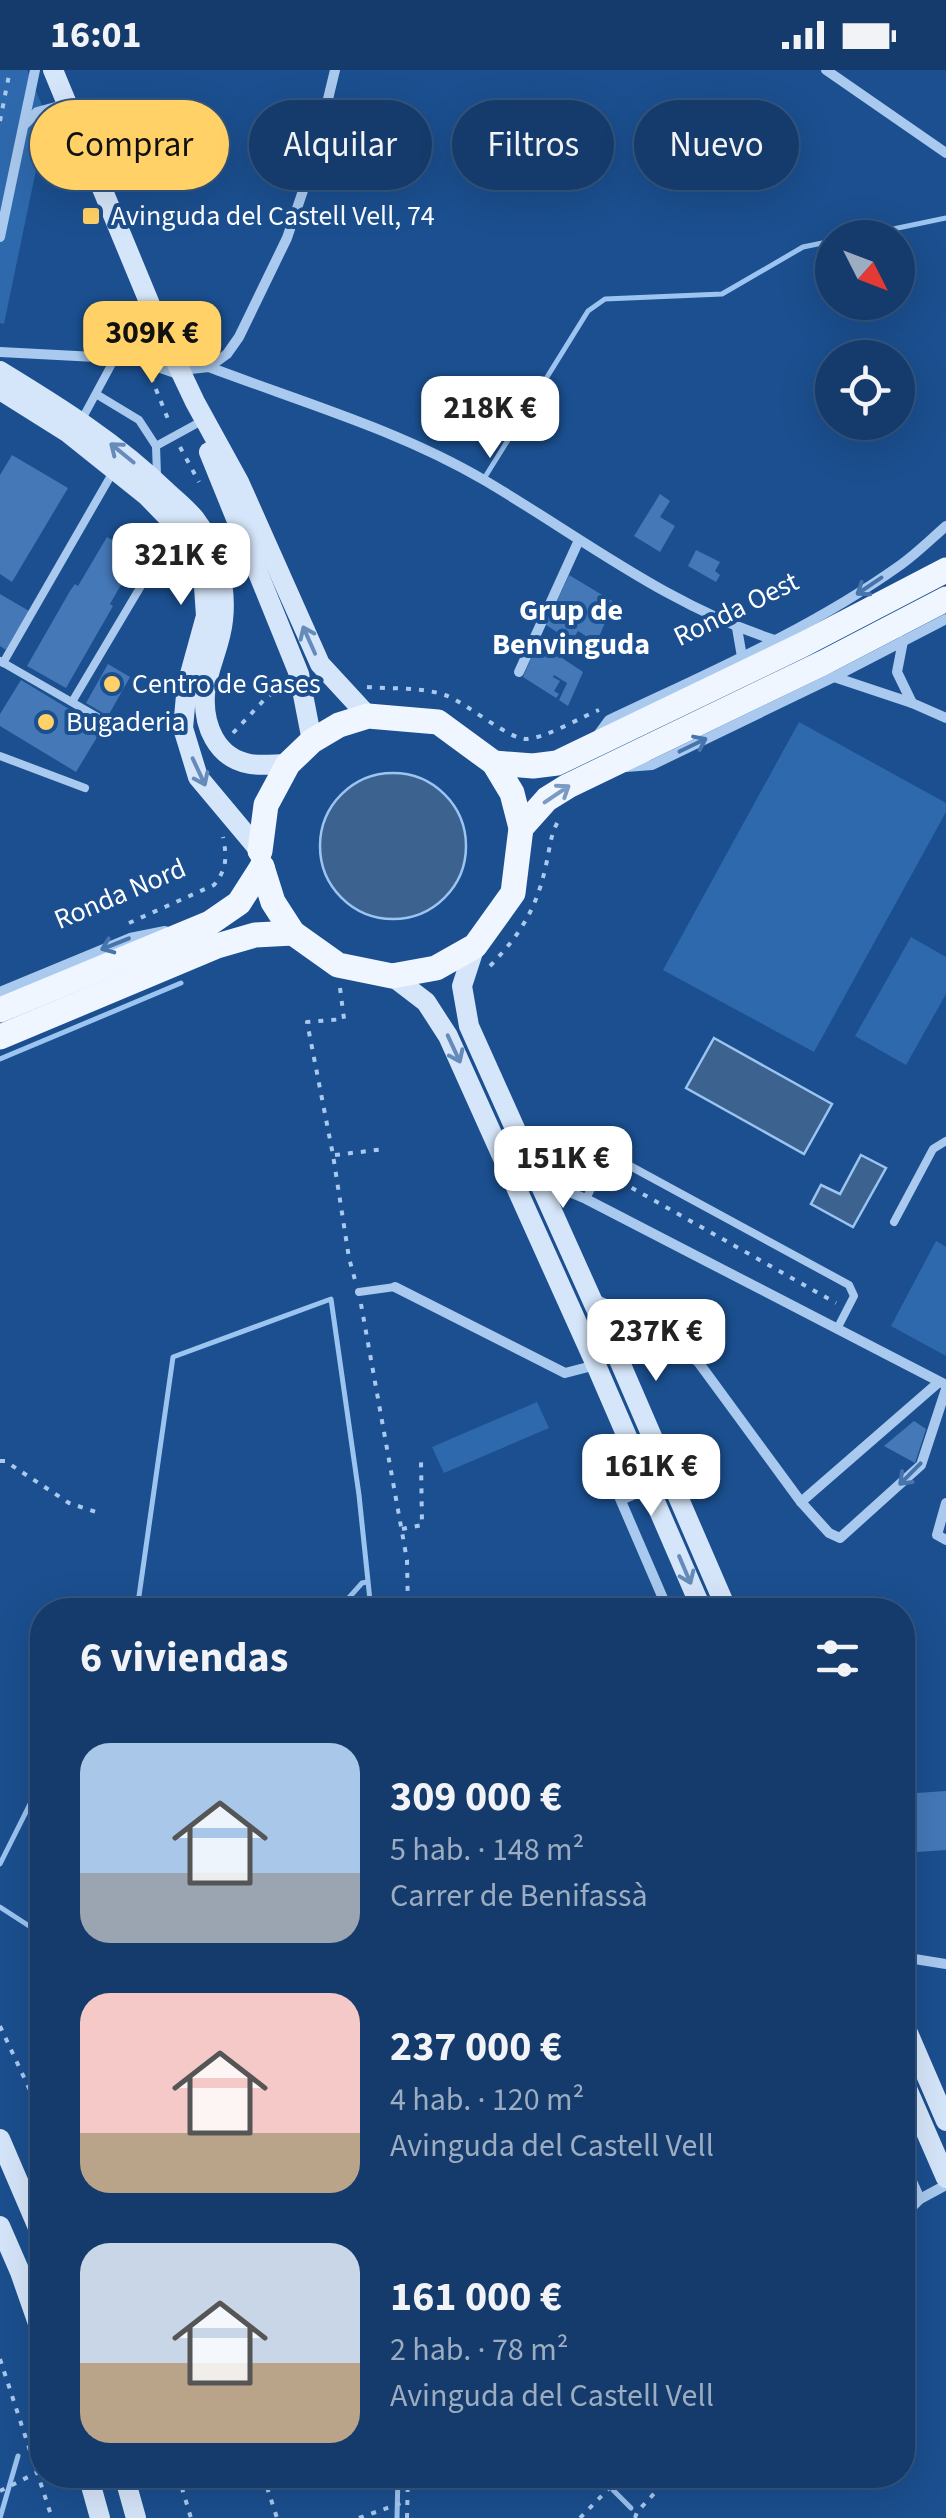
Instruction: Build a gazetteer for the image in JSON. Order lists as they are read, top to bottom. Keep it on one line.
{"streets":{"main road":["Ronda Oest"],"street":["Ronda Nord"]},"one_way":["Ronda Nord"],"districts":["Grup de Benvinguda"],"places":{"transit":["Avinguda del Castell Vell, 74"],"other":["Centro de Gases","Bugaderia"]},"north":"bottom right","page":{"status":"16:01","chip":["Comprar","Alquilar","Filtros","Nuevo"],"price":["309K €","218K €","321K €","151K €","237K €","161K €"],"heading":"6 viviendas","list":[{"name":"309 000 €","note":"5 hab. · 148 m² · Carrer de Benifassà"},{"name":"237 000 €","note":"4 hab. · 120 m² · Avinguda del Castell Vell"},{"name":"161 000 €","note":"2 hab. · 78 m² · Avinguda del Castell Vell"}]}}
